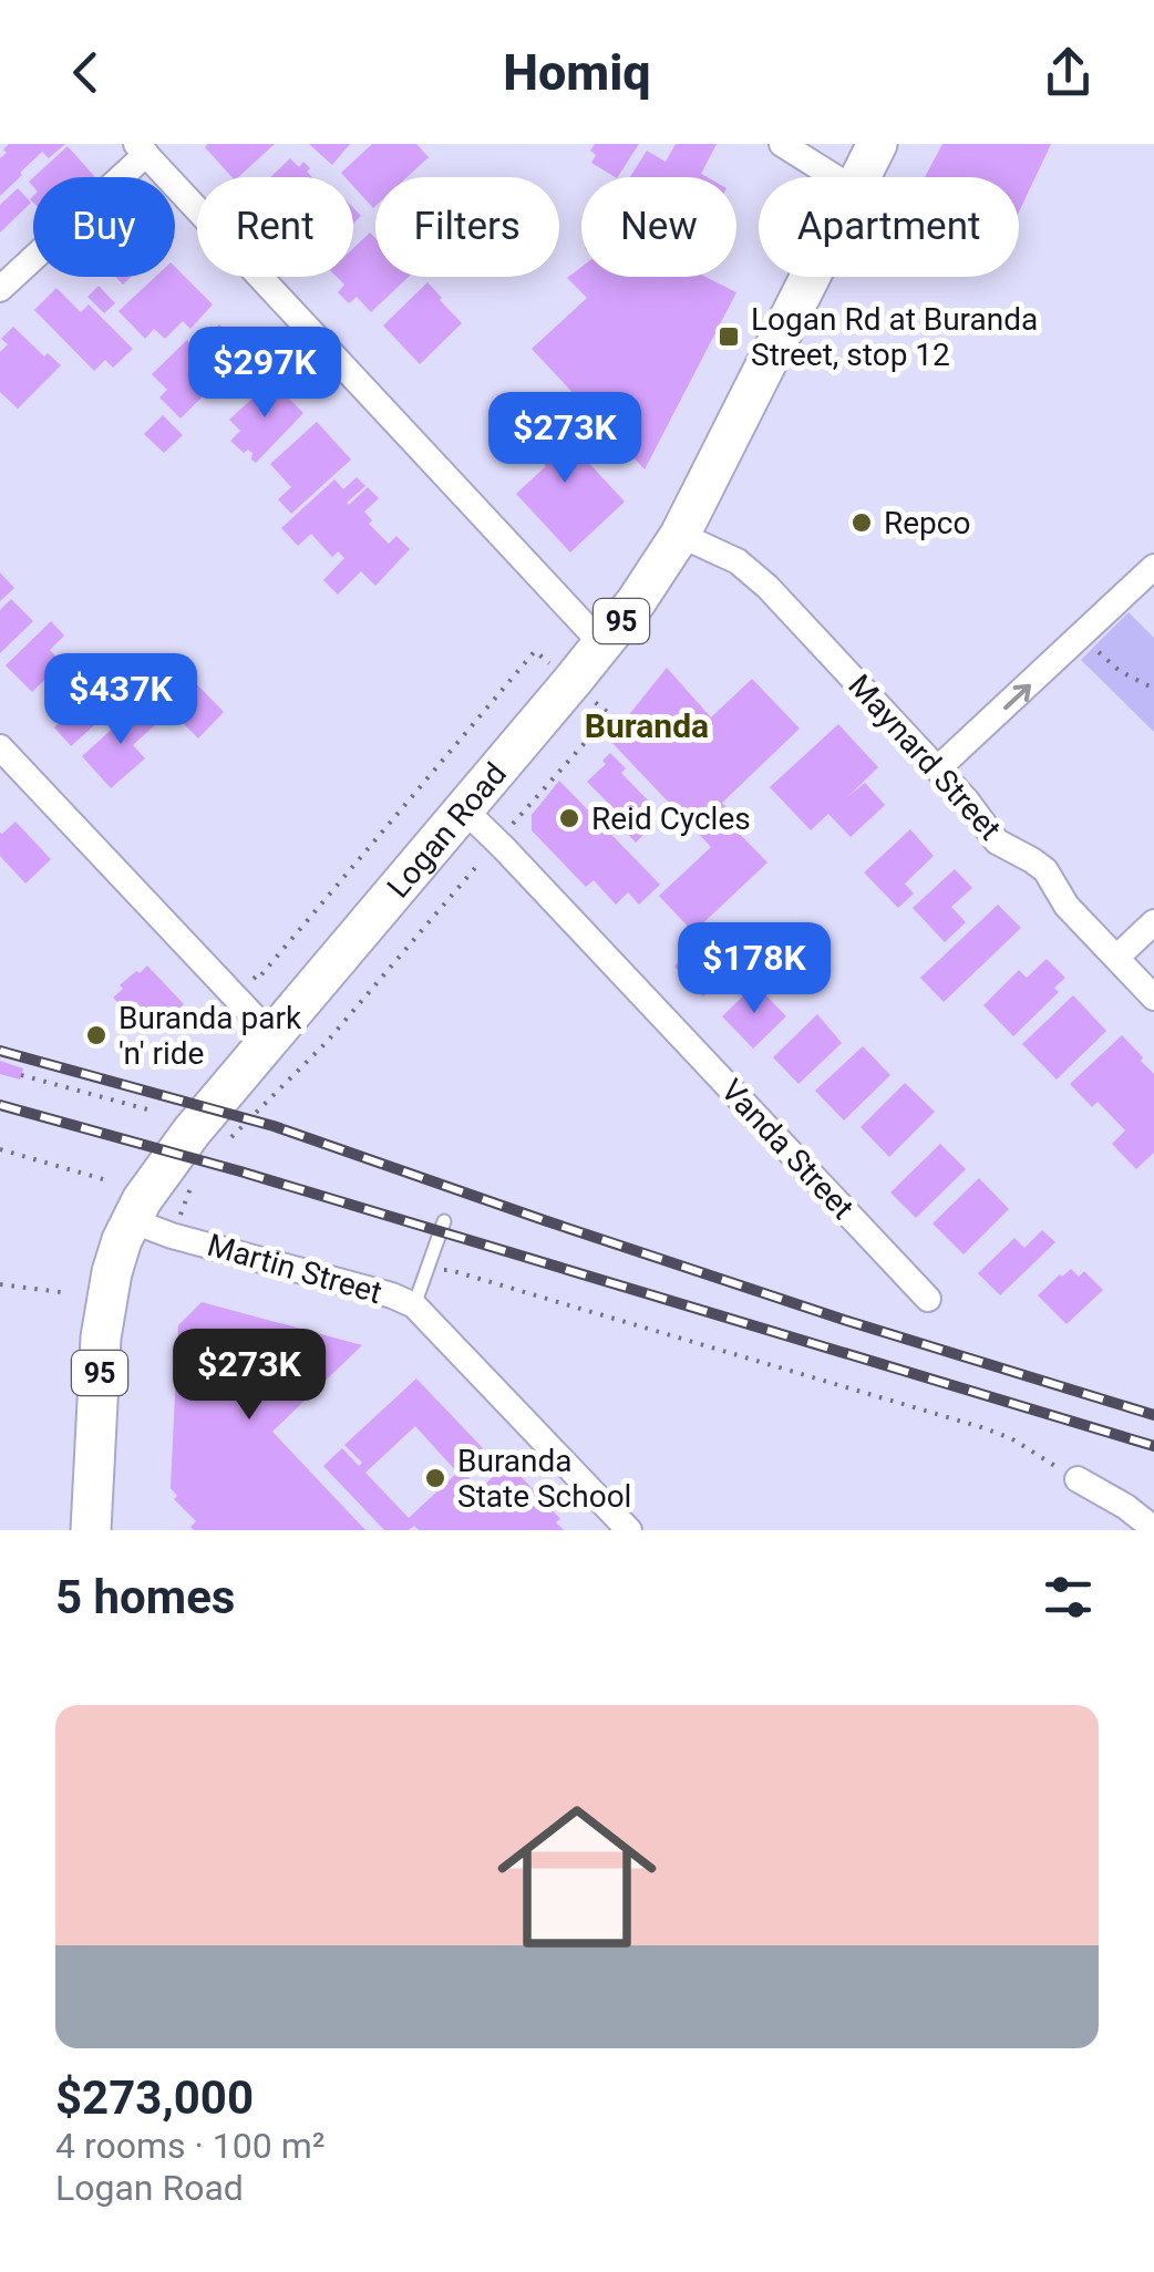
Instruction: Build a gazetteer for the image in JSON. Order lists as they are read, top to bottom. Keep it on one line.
{"streets":{"main road":["95","Logan Road"],"street":["Maynard Street","Vanda Street","Martin Street"]},"crossings":[["Maynard Street","Logan Road"],["Logan Road","Vanda Street"],["Logan Road","Martin Street"]],"districts":["Buranda"],"places":{"transit":["Logan Rd at Buranda Street, stop 12"],"other":["Repco","Reid Cycles","Buranda park 'n' ride","Buranda State School"]},"page":{"header":"Homiq","chip":["Buy","Rent","Filters","New","Apartment"],"price":["$297K","$273K","$437K","$178K","$273K"],"heading":"5 homes","list":[{"name":"$273,000","note":"4 rooms · 100 m² · Logan Road"}]}}
